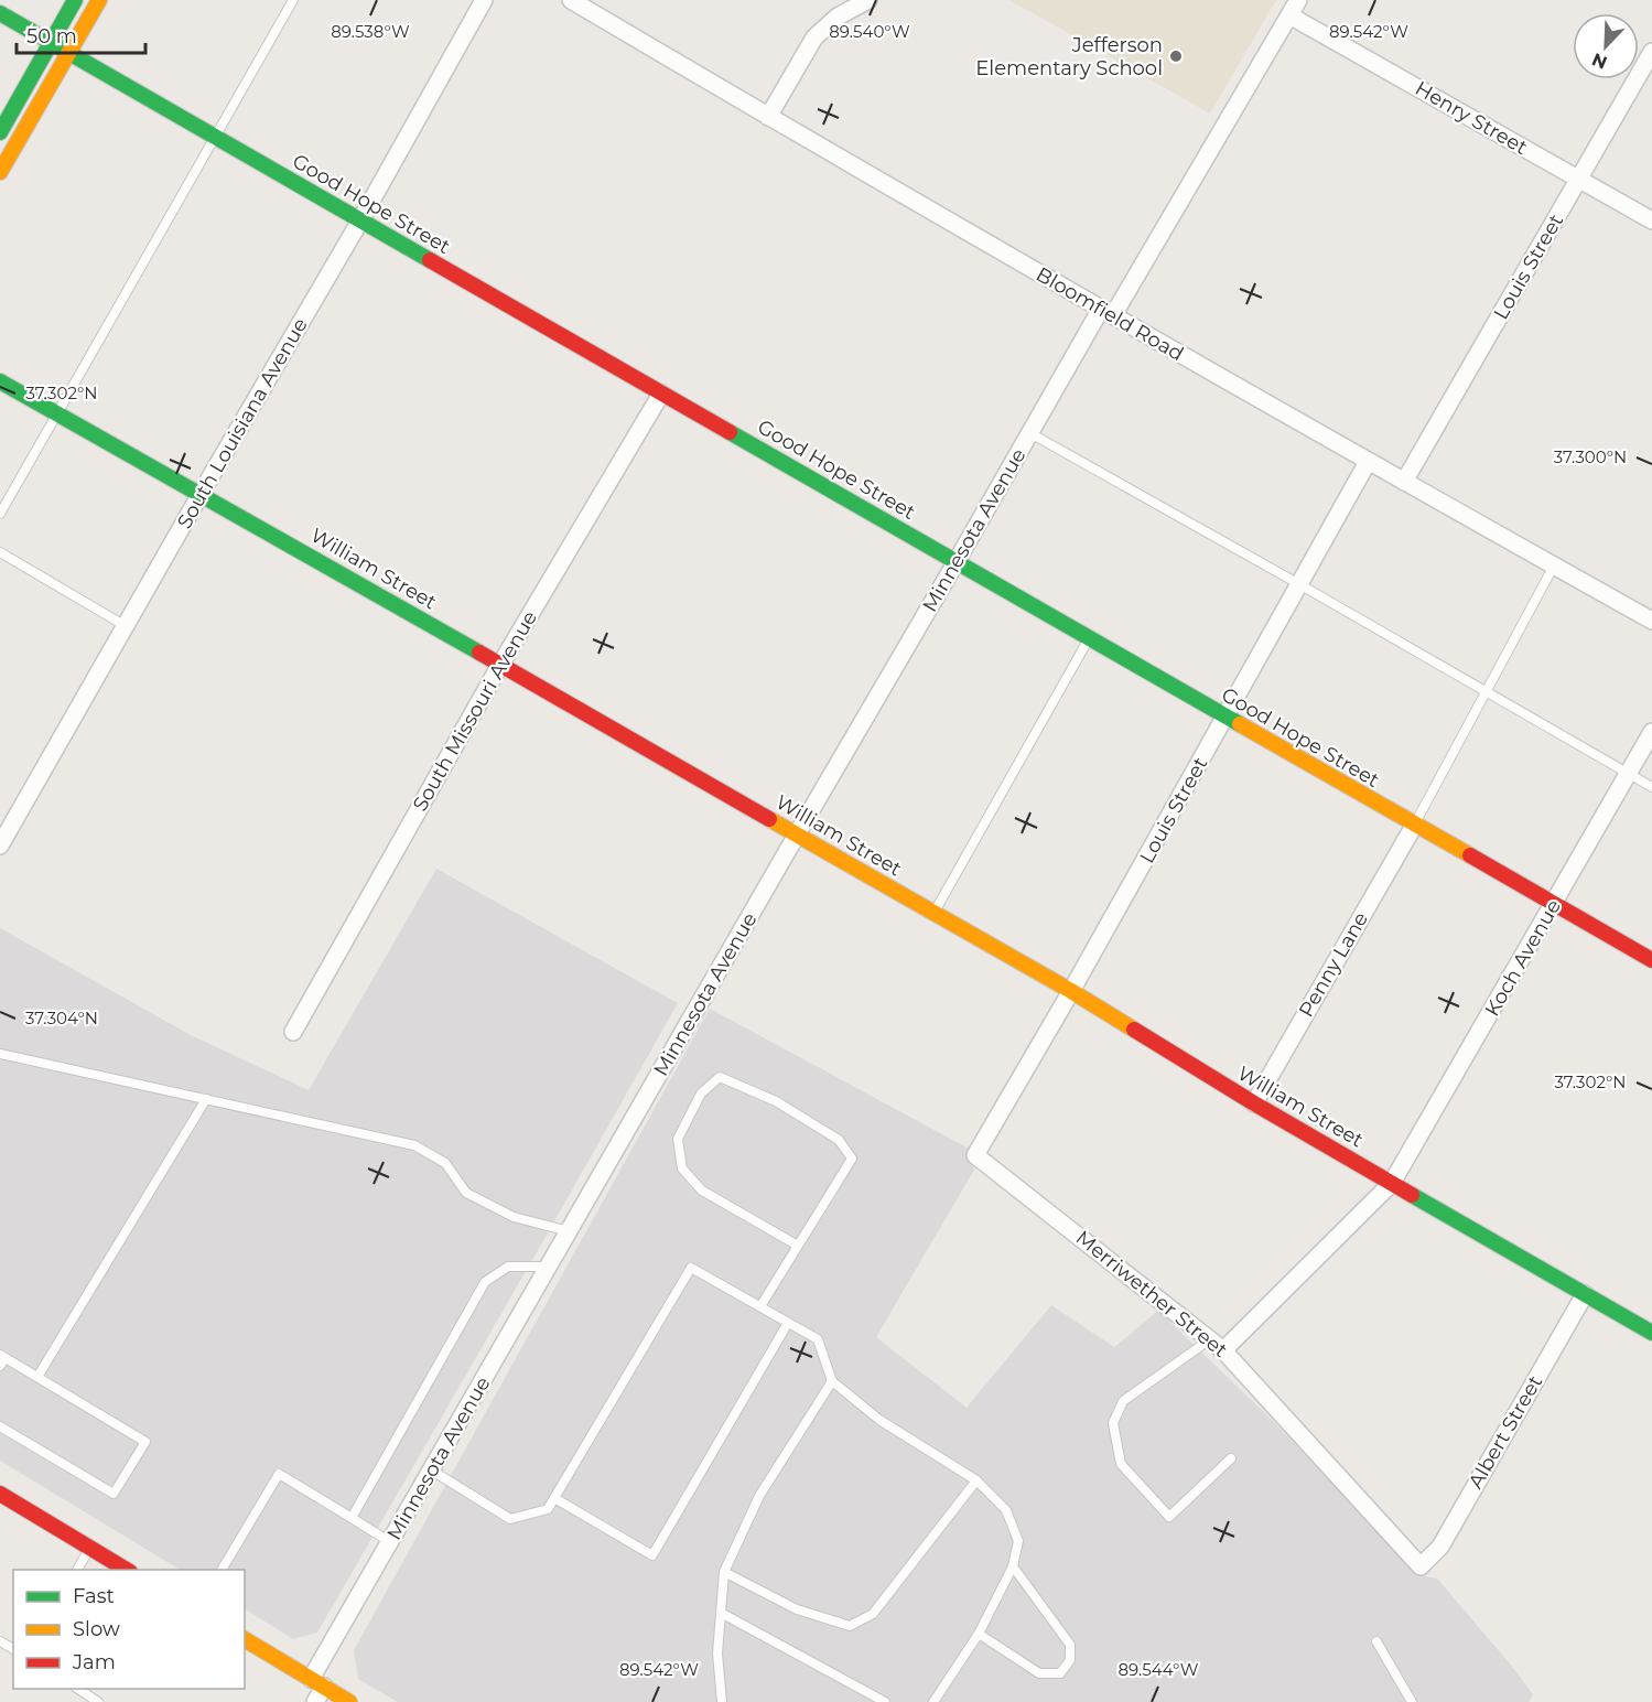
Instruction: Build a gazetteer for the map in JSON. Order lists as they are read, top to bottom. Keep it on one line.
{"streets":{"street":["Henry Street","Good Hope Street","Louis Street","Bloomfield Road","South Louisiana Avenue","Minnesota Avenue","William Street","South Missouri Avenue","Koch Avenue","Penny Lane","Merriwether Street","Albert Street"]},"crossings":[["Henry Street","Louis Street"],["Henry Street","Minnesota Avenue"],["Good Hope Street","Louis Street"],["Good Hope Street","South Louisiana Avenue"],["Good Hope Street","Minnesota Avenue"],["Good Hope Street","South Missouri Avenue"],["Good Hope Street","Koch Avenue"],["Good Hope Street","Penny Lane"],["Louis Street","Bloomfield Road"],["Louis Street","William Street"],["Louis Street","Merriwether Street"],["Bloomfield Road","Minnesota Avenue"],["South Louisiana Avenue","William Street"],["Minnesota Avenue","William Street"],["William Street","South Missouri Avenue"],["William Street","Koch Avenue"],["William Street","Penny Lane"],["William Street","Albert Street"],["Koch Avenue","Merriwether Street"],["Merriwether Street","Albert Street"]],"places":["Jefferson Elementary School"],"legend":["Fast","Slow","Jam"],"scale_bar":"50 m","north":"bottom left","coordinates":["89.538°W","89.540°W","89.542°W","37.302°N","37.300°N","37.304°N","89.544°W"]}
